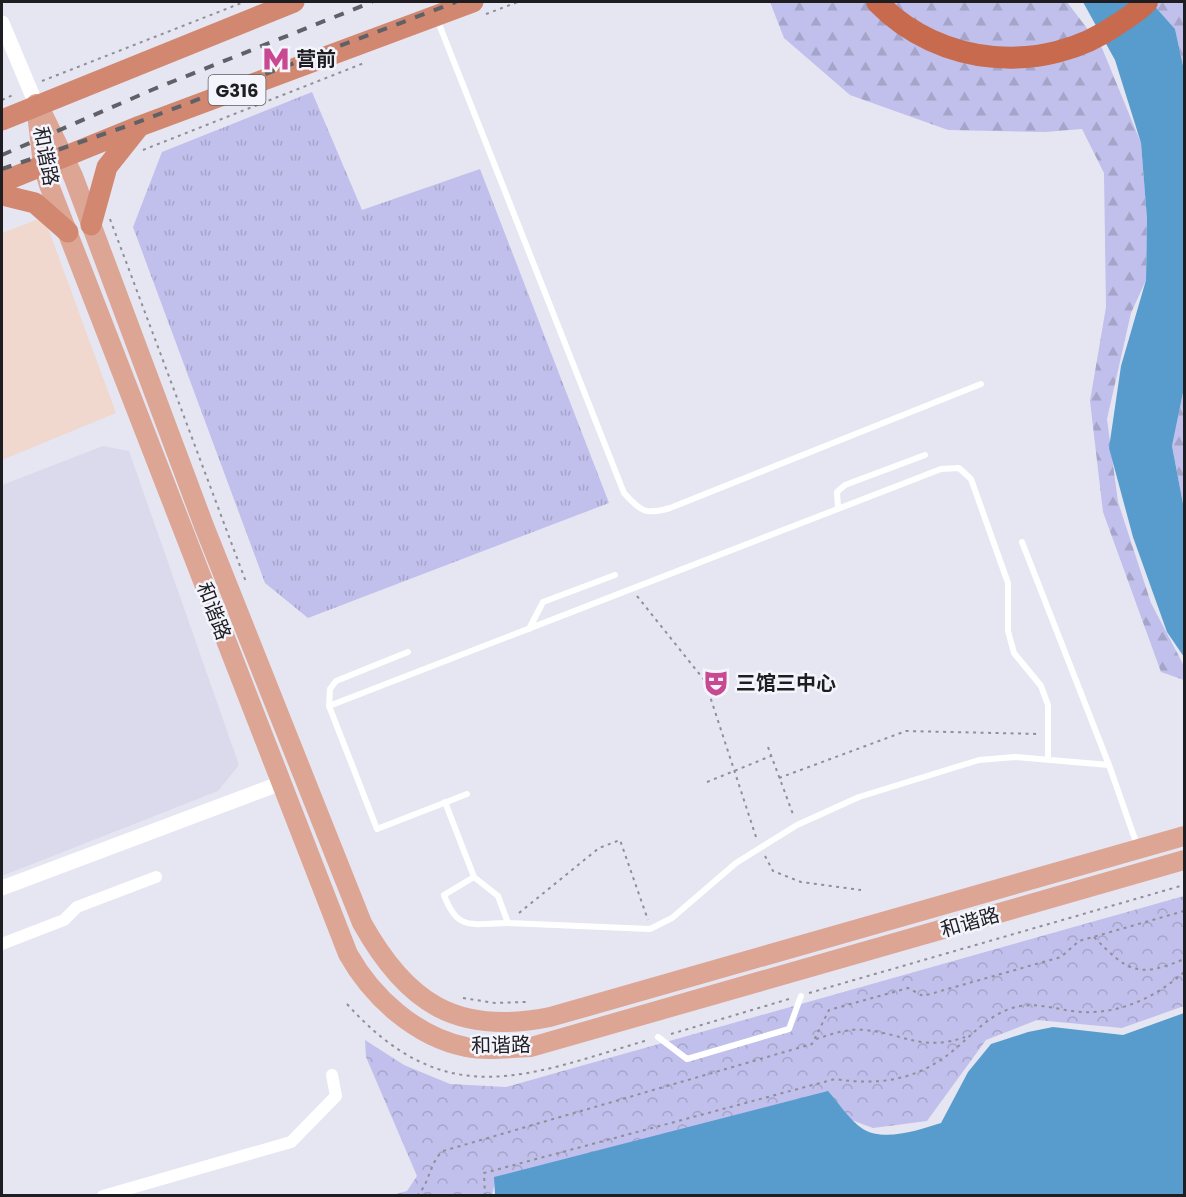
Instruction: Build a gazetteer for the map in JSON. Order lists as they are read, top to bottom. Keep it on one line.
{"streets":{"highway":["G316"],"main road":["和谐路"]},"crossings":[["G316","和谐路"]],"places":{"metro station":["营前"],"theatre":["三馆三中心"]}}
